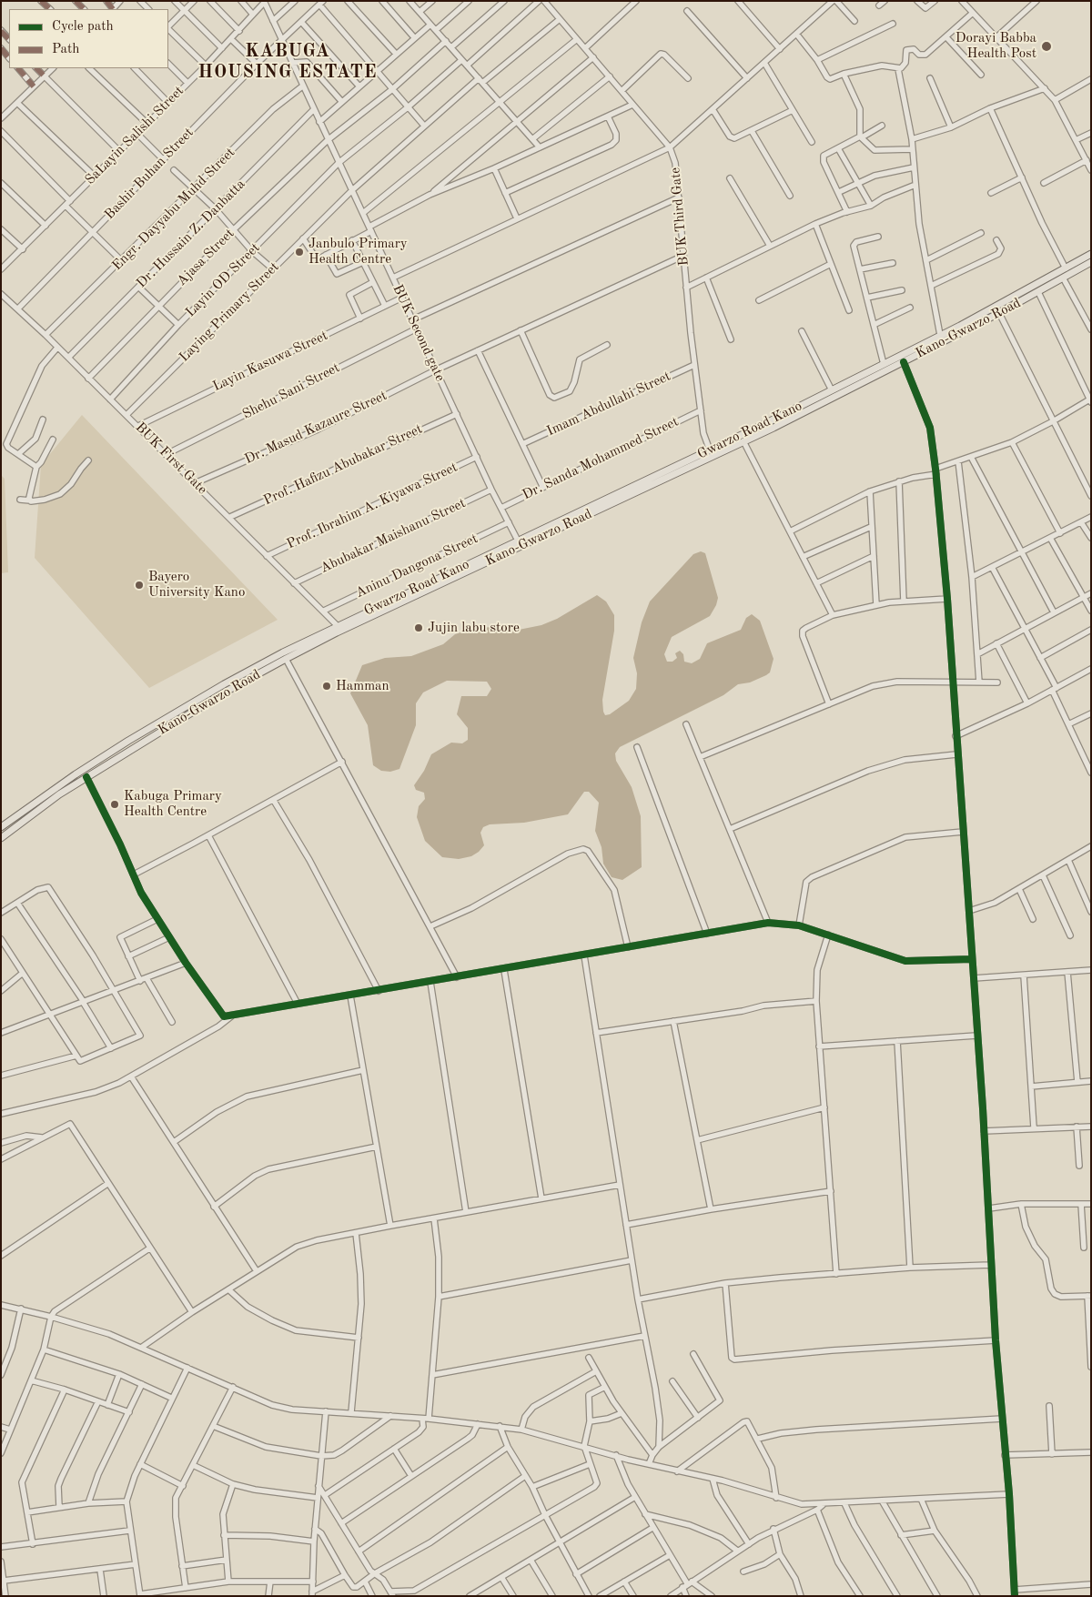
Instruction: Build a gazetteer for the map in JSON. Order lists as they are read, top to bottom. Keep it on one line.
{"streets":{"main road":["Kano-Gwarzo Road","Gwarzo Road Kano"],"street":["SaLayin Salishi Street","Bashir Buhan Street","Engr. Dayyabu Muhd Street","BUK Third Gate","Dr. Hussain Z. Danbatta","Ajasa Street","Layin OD Street","Laying Primary Street","BUK Second gate","Layin Kasuwa Street","Shehu Sani Street","Imam Abdullahi Street","Dr. Masud Kazaure Street","BUK First Gate","Dr. Sanda Mohammed Street","Prof. Hafizu Abubakar Street","Prof. Ibrahim A. Kiyawa Street","Abubakar Maishanu Street","Aninu Dangona Street"]},"crossings":[["SaLayin Salishi Street","BUK Second gate"],["Bashir Buhan Street","BUK Second gate"],["Bashir Buhan Street","BUK First Gate"],["Engr. Dayyabu Muhd Street","BUK Second gate"],["Engr. Dayyabu Muhd Street","BUK First Gate"],["BUK Third Gate","Laying Primary Street"],["BUK Third Gate","Imam Abdullahi Street"],["BUK Third Gate","Dr. Masud Kazaure Street"],["BUK Third Gate","Gwarzo Road Kano"],["BUK Third Gate","Dr. Sanda Mohammed Street"],["Dr. Hussain Z. Danbatta","BUK Second gate"],["Dr. Hussain Z. Danbatta","BUK First Gate"],["Ajasa Street","BUK Second gate"],["Ajasa Street","BUK First Gate"],["Layin OD Street","BUK Second gate"],["Layin OD Street","BUK First Gate"],["Laying Primary Street","BUK Second gate"],["Laying Primary Street","BUK First Gate"],["BUK Second gate","Layin Kasuwa Street"],["BUK Second gate","Shehu Sani Street"],["BUK Second gate","Dr. Masud Kazaure Street"],["BUK Second gate","Gwarzo Road Kano"],["BUK Second gate","Dr. Sanda Mohammed Street"],["BUK Second gate","Prof. Hafizu Abubakar Street"],["BUK Second gate","Prof. Ibrahim A. Kiyawa Street"],["BUK Second gate","Abubakar Maishanu Street"],["BUK Second gate","Aninu Dangona Street"],["Layin Kasuwa Street","BUK First Gate"],["Shehu Sani Street","BUK First Gate"],["Dr. Masud Kazaure Street","BUK First Gate"],["Gwarzo Road Kano","BUK First Gate"],["BUK First Gate","Prof. Hafizu Abubakar Street"],["BUK First Gate","Prof. Ibrahim A. Kiyawa Street"],["BUK First Gate","Abubakar Maishanu Street"],["BUK First Gate","Aninu Dangona Street"]],"districts":["KABUGA HOUSING ESTATE"],"places":["Dorayi Babba Health Post","Janbulo Primary Health Centre","Bayero University Kano","Jujin labu store","Hamman","Kabuga Primary Health Centre"],"legend":["Cycle path","Path"]}
